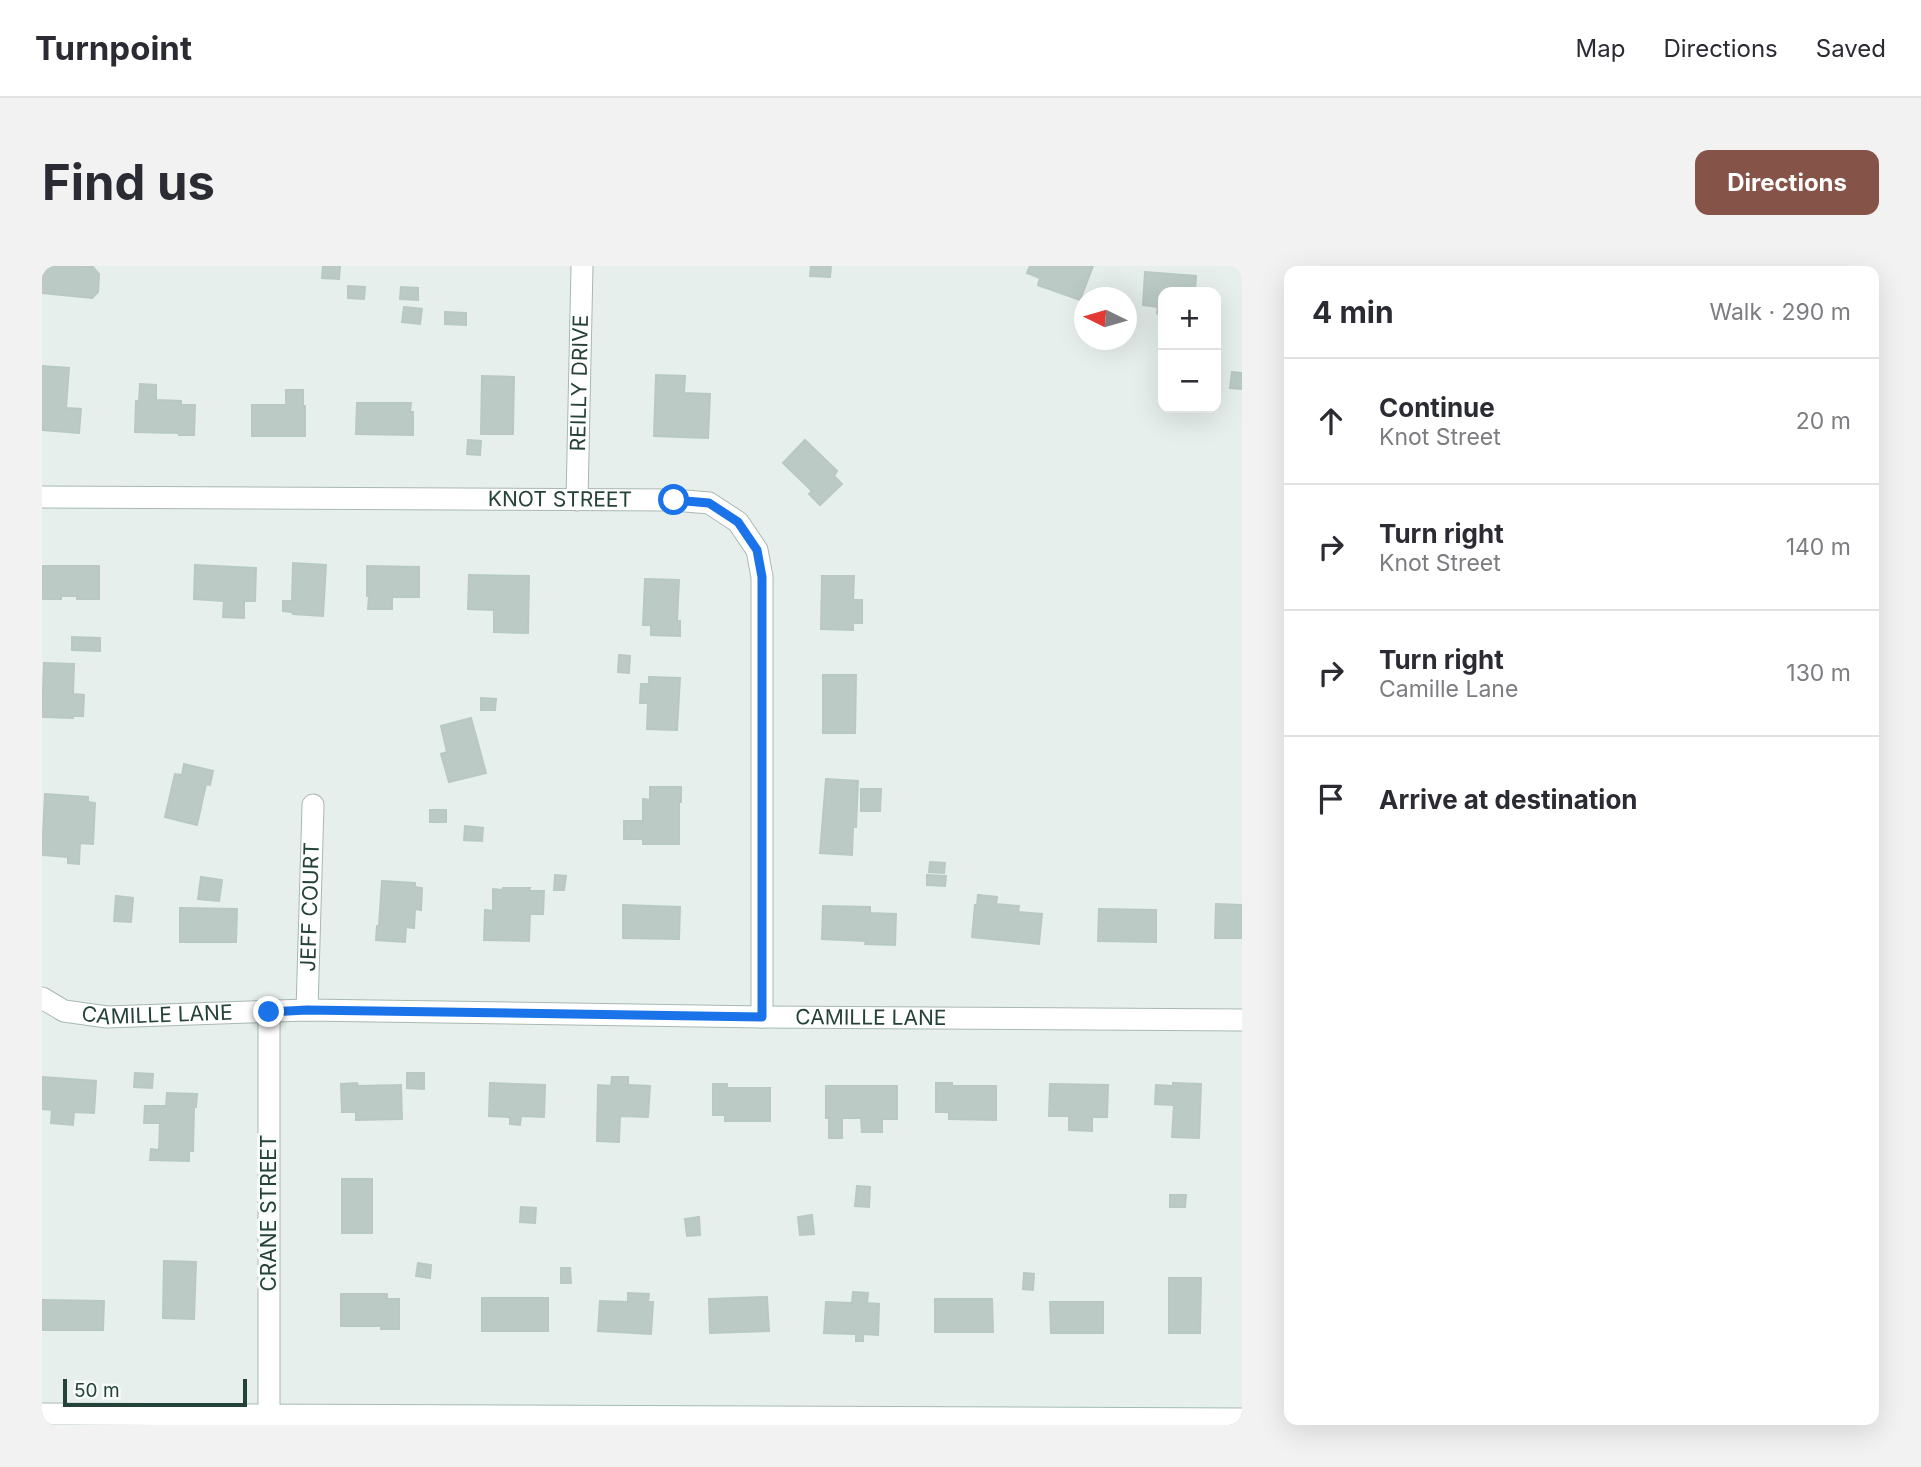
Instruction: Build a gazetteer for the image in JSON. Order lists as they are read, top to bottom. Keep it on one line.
{"streets":{"street":["REILLY DRIVE","KNOT STREET","JEFF COURT","CAMILLE LANE","CRANE STREET"]},"crossings":[["REILLY DRIVE","KNOT STREET"],["KNOT STREET","CAMILLE LANE"],["JEFF COURT","CAMILLE LANE"],["CAMILLE LANE","CRANE STREET"]],"scale_bar":"50 m","north":"left","page":{"header":"Turnpoint","nav":["Map","Directions","Saved"],"buttons":"Directions","title":"Find us","heading":["4 min","Walk · 290 m"],"map_buttons":["+","−"],"list":[["Continue","Knot Street","20 m"],["Turn right","Knot Street","140 m"],["Turn right","Camille Lane","130 m"],"Arrive at destination"],"scale":"50 m"}}
